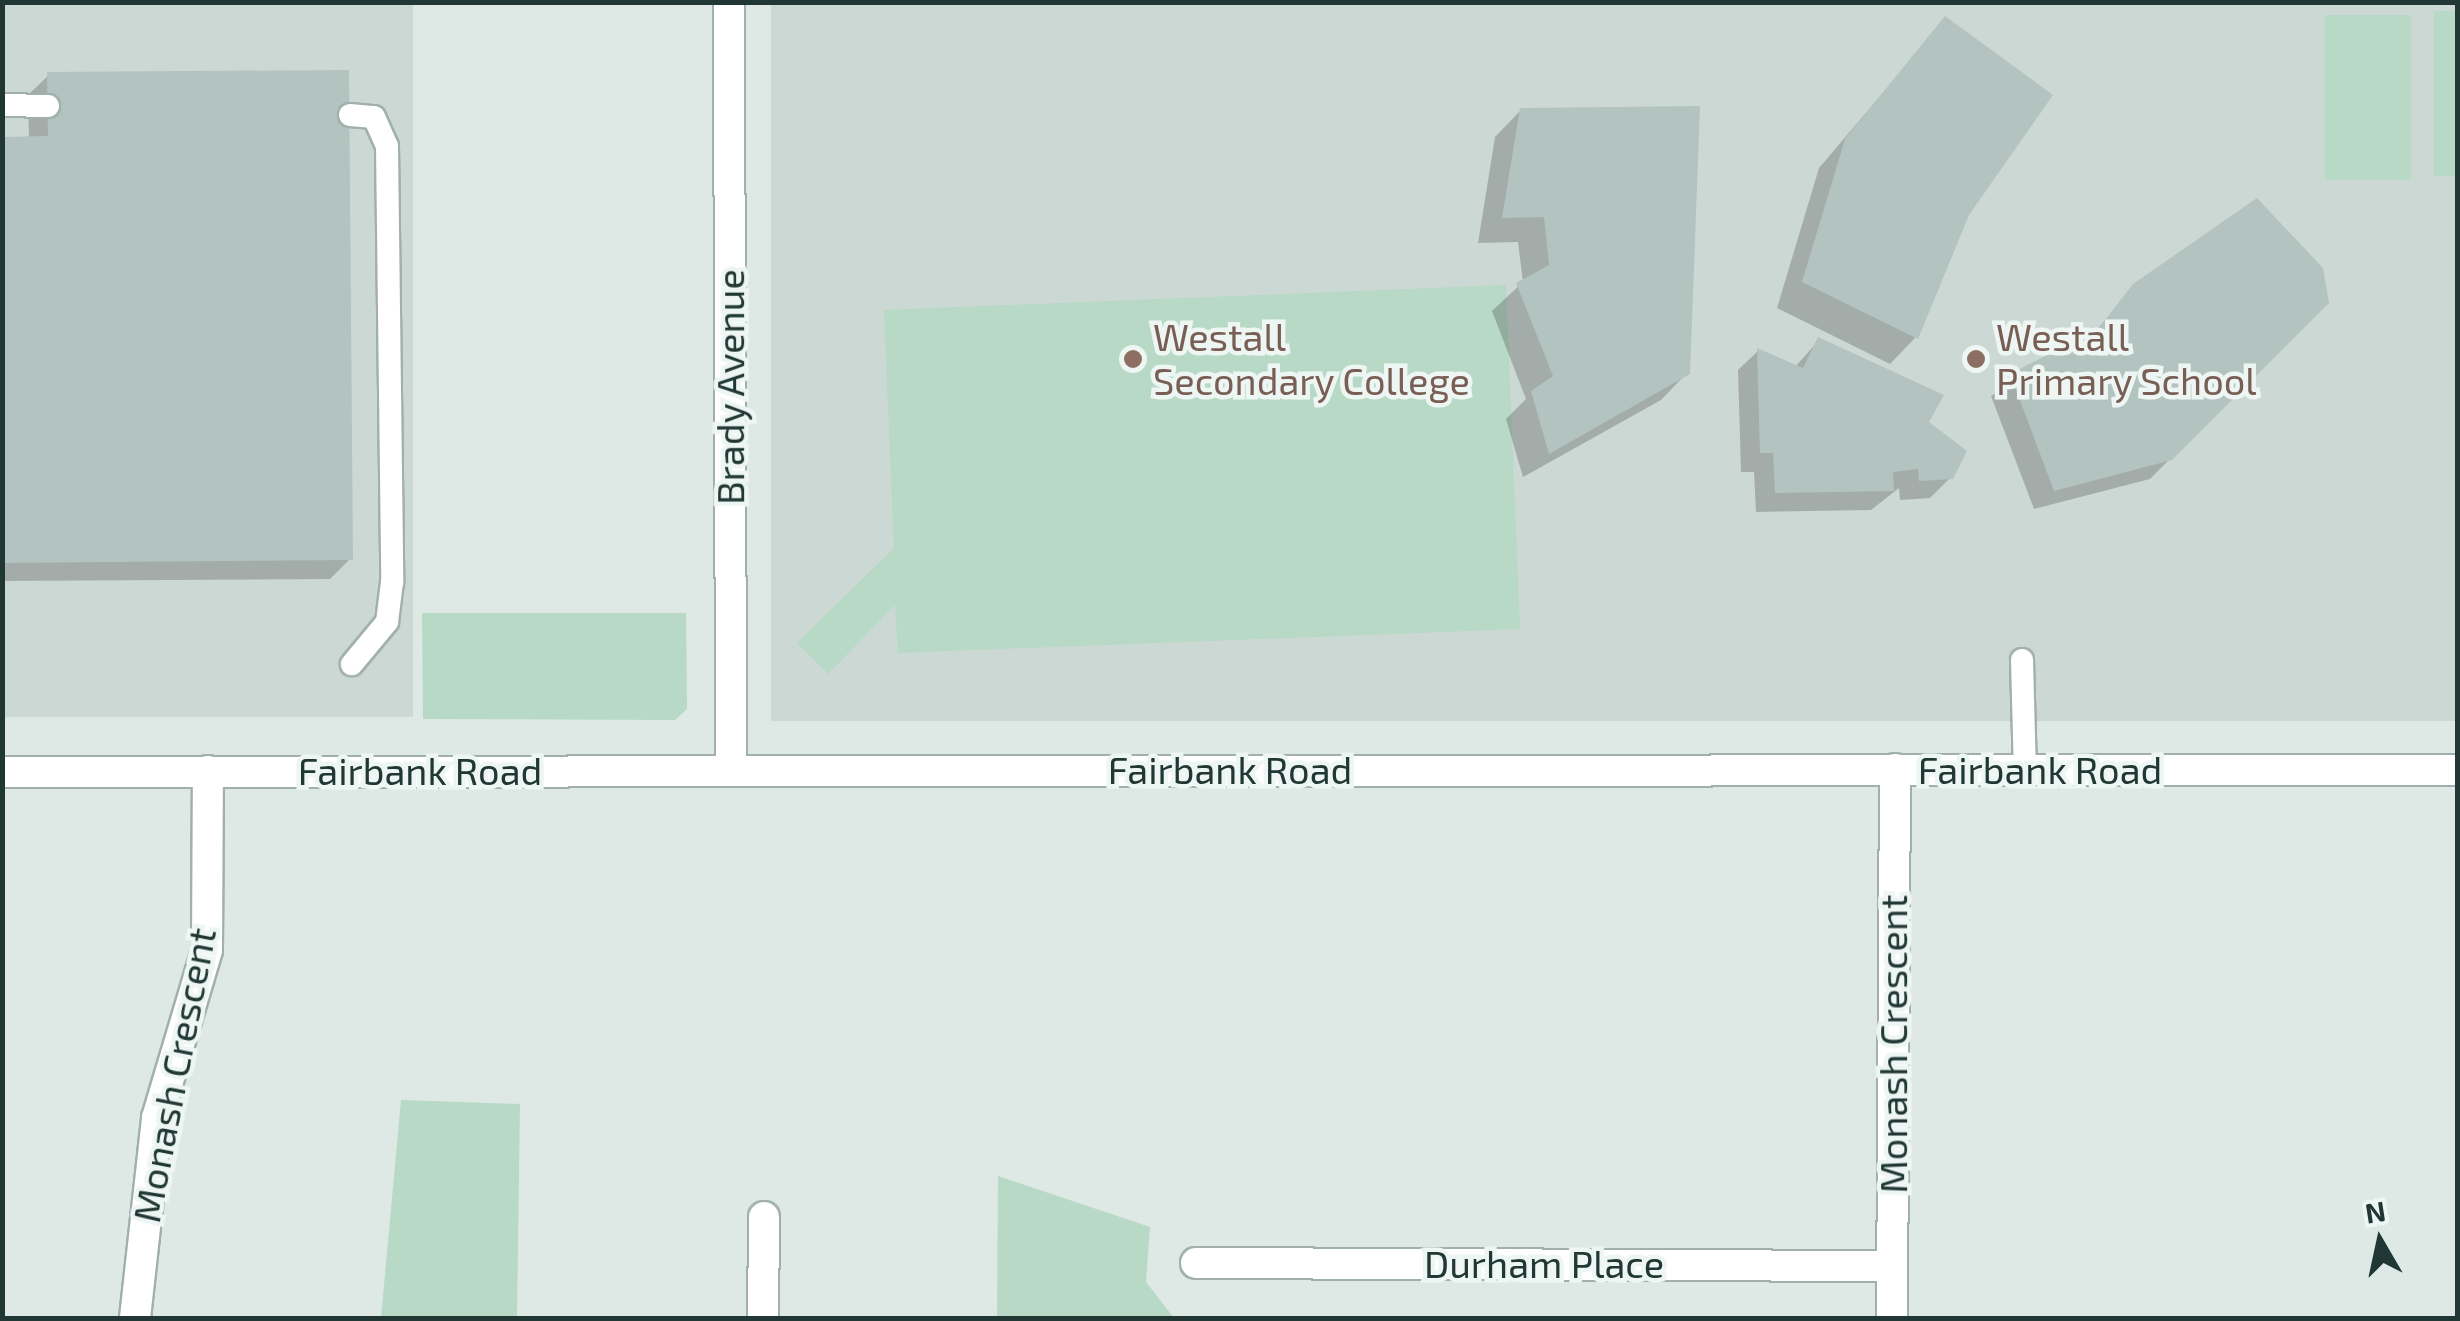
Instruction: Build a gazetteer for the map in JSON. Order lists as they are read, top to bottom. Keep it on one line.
{"streets":{"street":["Brady Avenue","Fairbank Road","Monash Crescent","Durham Place"]},"crossings":[["Brady Avenue","Fairbank Road"],["Fairbank Road","Monash Crescent"],["Monash Crescent","Durham Place"]],"places":["Westall Secondary College","Westall Primary School"],"north":"top"}
